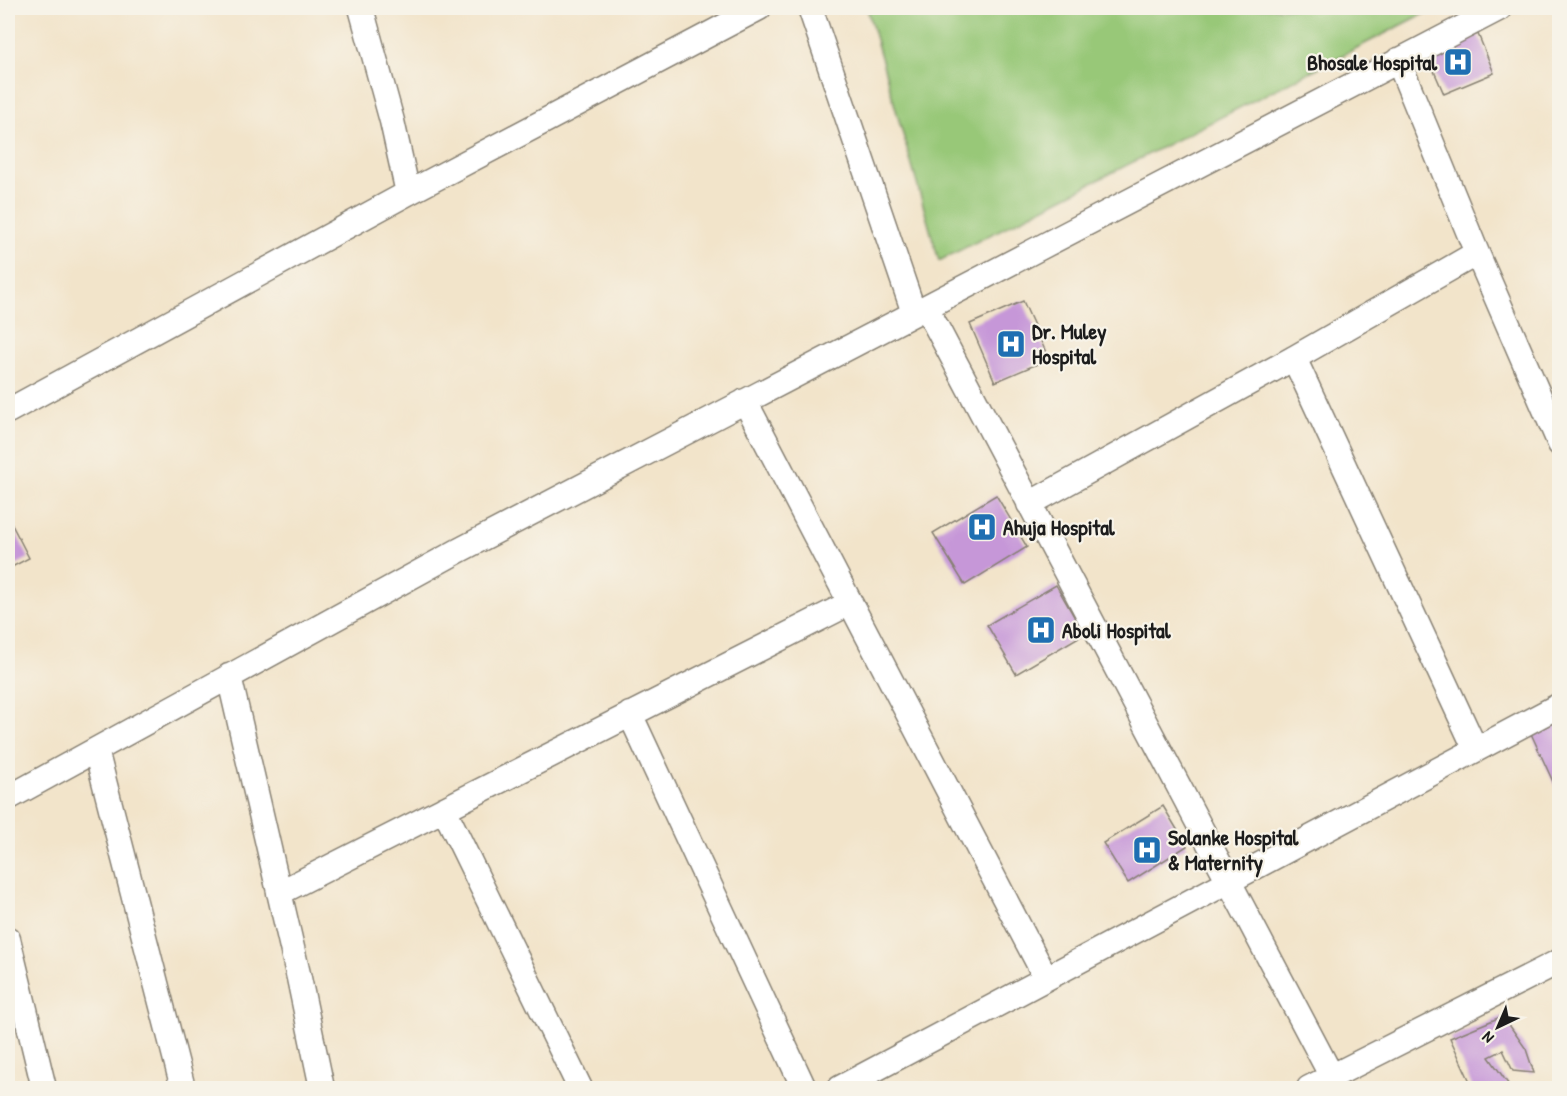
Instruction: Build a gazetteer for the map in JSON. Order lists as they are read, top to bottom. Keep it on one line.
{"places":{"hospital":["Bhosale Hospital","Dr. Muley Hospital","Ahuja Hospital","Aboli Hospital","Solanke Hospital & Maternity"]},"north":"bottom left"}
